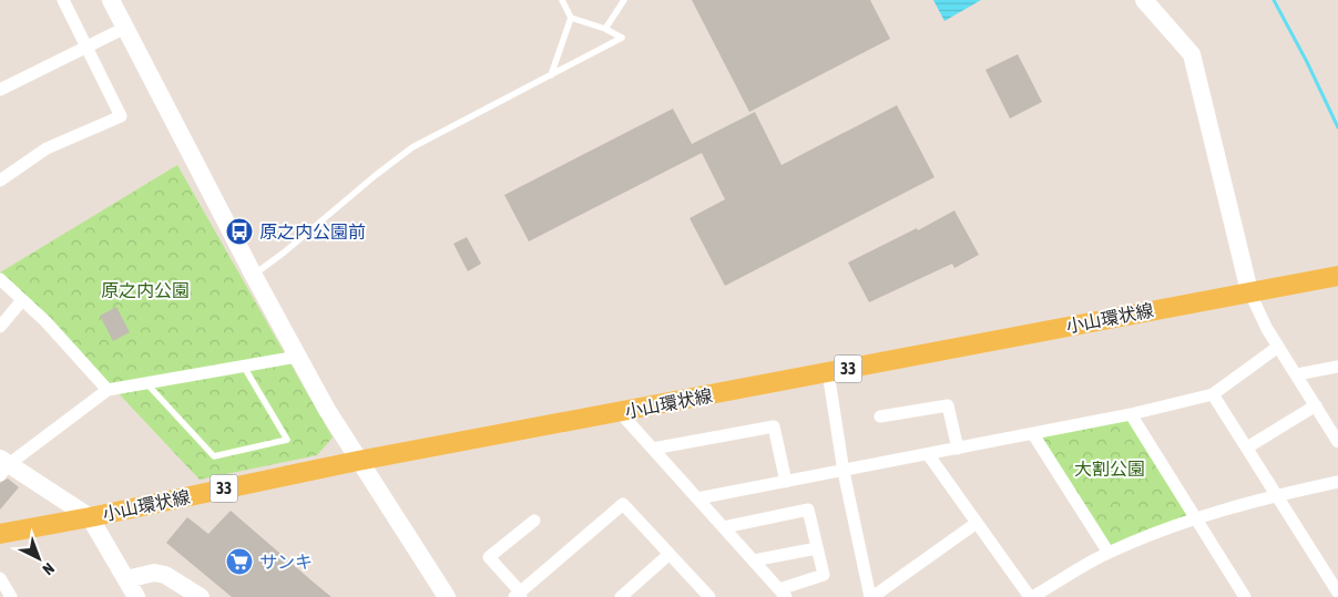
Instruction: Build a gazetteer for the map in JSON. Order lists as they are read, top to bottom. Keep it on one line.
{"streets":{"main road":["小山環状線","33"]},"parks":["原之内公園","大割公園"],"places":{"bus stop":["原之内公園前"],"supermarket":["サンキ"]},"north":"bottom right"}
